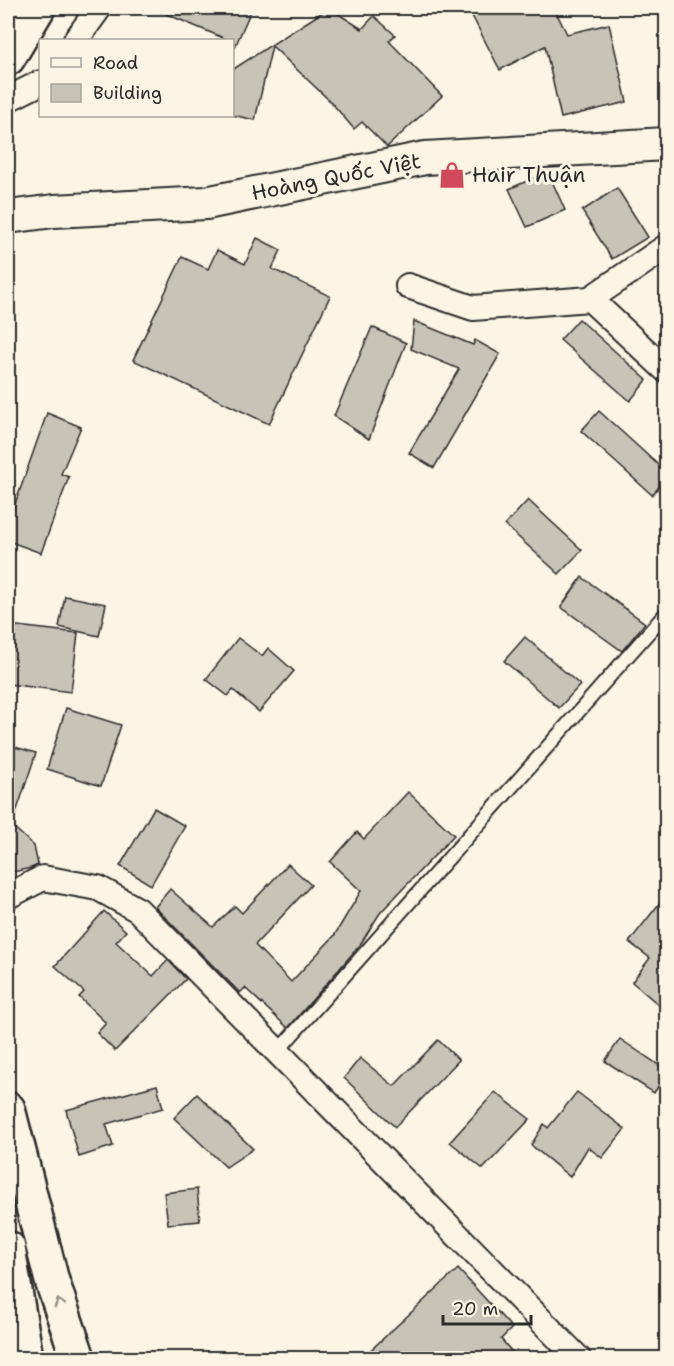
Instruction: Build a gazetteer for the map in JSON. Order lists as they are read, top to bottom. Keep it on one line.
{"streets":{"street":["Hoàng Quốc Việt"]},"places":{"shop":["Hair Thuận"]},"legend":["Road","Building"],"scale_bar":"20 m"}
